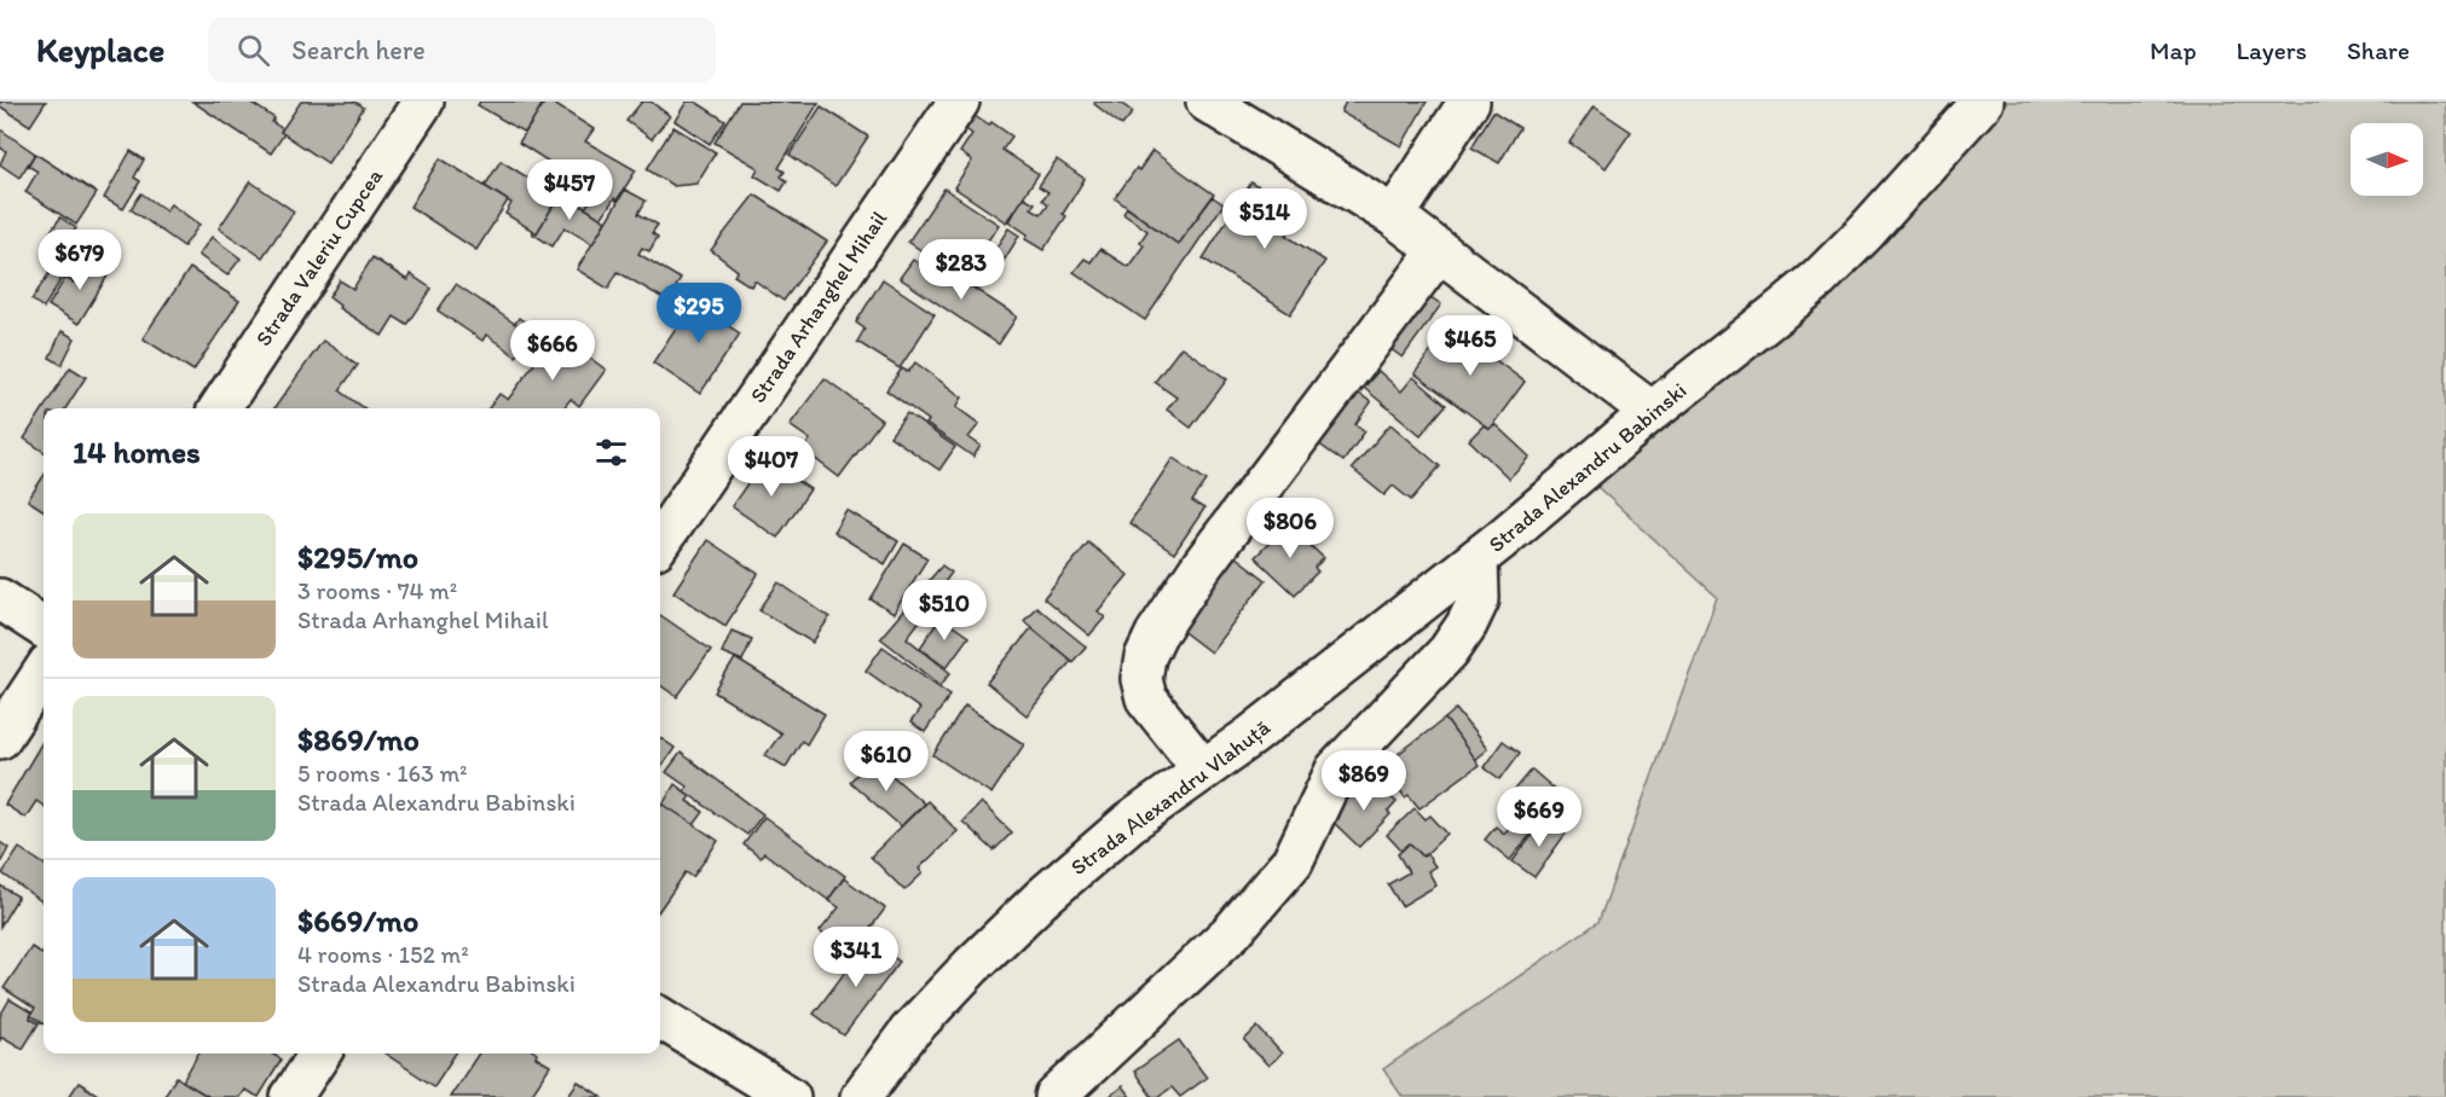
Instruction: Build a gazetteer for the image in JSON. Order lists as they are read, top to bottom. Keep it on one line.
{"streets":{"street":["Strada Valeriu Cupcea","Strada Arhanghel Mihail","Strada Alexandru Babinski","Strada Аlexandru Vlahuță"]},"crossings":[["Strada Alexandru Babinski","Strada Аlexandru Vlahuță"]],"north":"right","page":{"header":"Keyplace","search":"Search here","nav":["Map","Layers","Share"],"price":["$457","$514","$679","$283","$295","$465","$666","$407","$806","$510","$610","$869","$669","$341"],"heading":"14 homes","list":[{"name":"$295/mo","note":"3 rooms · 74 m² · Strada Arhanghel Mihail"},{"name":"$869/mo","note":"5 rooms · 163 m² · Strada Alexandru Babinski"},{"name":"$669/mo","note":"4 rooms · 152 m² · Strada Alexandru Babinski"}]}}
